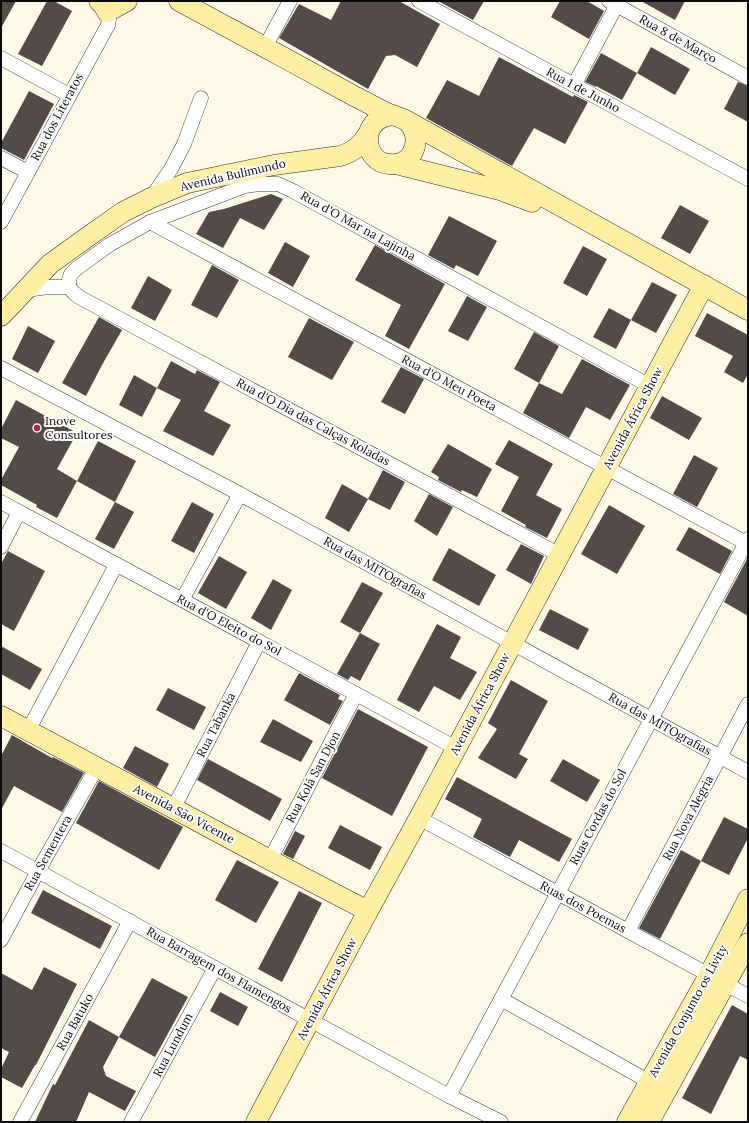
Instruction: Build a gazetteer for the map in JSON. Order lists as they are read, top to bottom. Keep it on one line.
{"streets":{"street":["Rua 8 de Março","Rua 1 de Junho","Rua dos Literatos","Avenida Bulimundo","Rua d'O Mar na Lajinha","Rua d'O Meu Poeta","Avenida África Show","Rua d'O Dia das Calças Roladas","Rua das MITOgrafias","Rua d'O Eleito do Sol","Rua Tabanka","Rua Kolá San Djon","Avenida São Vicente","Ruas Cordas do Sol","Rua Nova Alegria","Rua Sementera","Ruas dos Poemas","Rua Barragem dos Flamengos","Avenida Conjunto os Livity","Rua Batuko","Rua Lundum"]},"crossings":[["Rua d'O Mar na Lajinha","Rua d'O Meu Poeta"],["Rua d'O Mar na Lajinha","Avenida África Show"],["Rua d'O Mar na Lajinha","Rua d'O Dia das Calças Roladas"],["Rua d'O Meu Poeta","Avenida África Show"],["Rua d'O Meu Poeta","Ruas Cordas do Sol"],["Avenida África Show","Rua d'O Dia das Calças Roladas"],["Avenida África Show","Rua das MITOgrafias"],["Avenida África Show","Rua d'O Eleito do Sol"],["Avenida África Show","Avenida São Vicente"],["Avenida África Show","Ruas dos Poemas"],["Avenida África Show","Rua Barragem dos Flamengos"],["Rua das MITOgrafias","Ruas Cordas do Sol"],["Rua das MITOgrafias","Rua Nova Alegria"],["Rua d'O Eleito do Sol","Rua Tabanka"],["Rua d'O Eleito do Sol","Rua Kolá San Djon"],["Rua Tabanka","Avenida São Vicente"],["Rua Kolá San Djon","Avenida São Vicente"],["Avenida São Vicente","Rua Sementera"],["Ruas Cordas do Sol","Ruas dos Poemas"],["Ruas Cordas do Sol","Rua Barragem dos Flamengos"],["Rua Nova Alegria","Ruas dos Poemas"],["Rua Sementera","Rua Barragem dos Flamengos"],["Ruas dos Poemas","Avenida Conjunto os Livity"],["Rua Barragem dos Flamengos","Rua Batuko"],["Rua Barragem dos Flamengos","Rua Lundum"]],"places":["Inove Consultores"]}
